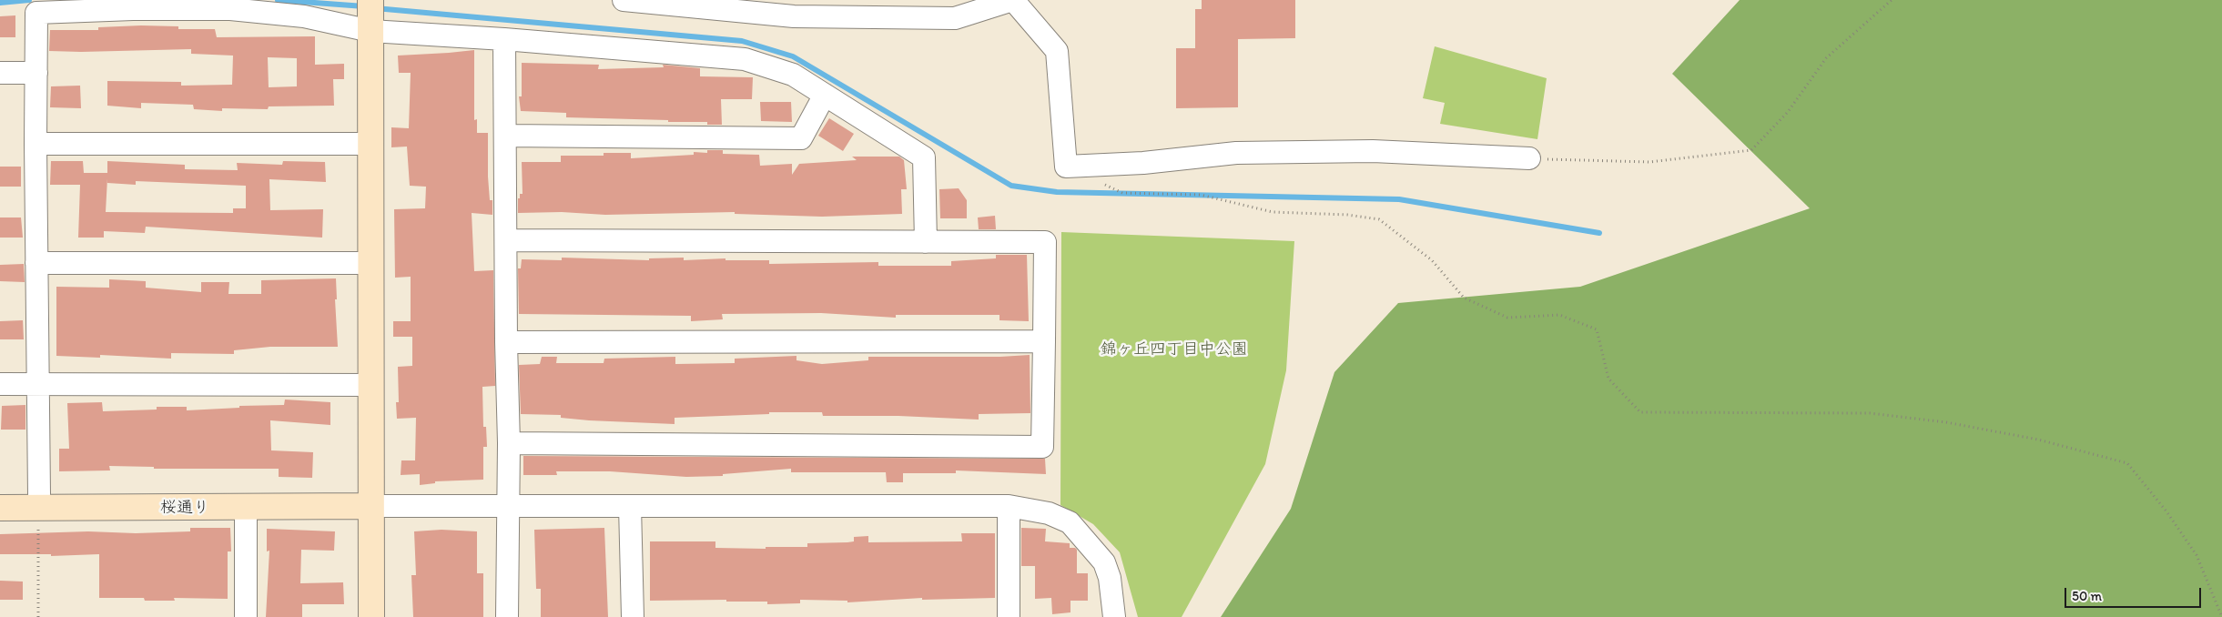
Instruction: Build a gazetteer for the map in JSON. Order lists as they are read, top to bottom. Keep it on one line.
{"streets":{"street":["桜通り"]},"parks":["錦ヶ丘四丁目中公園"],"scale_bar":"50 m"}
